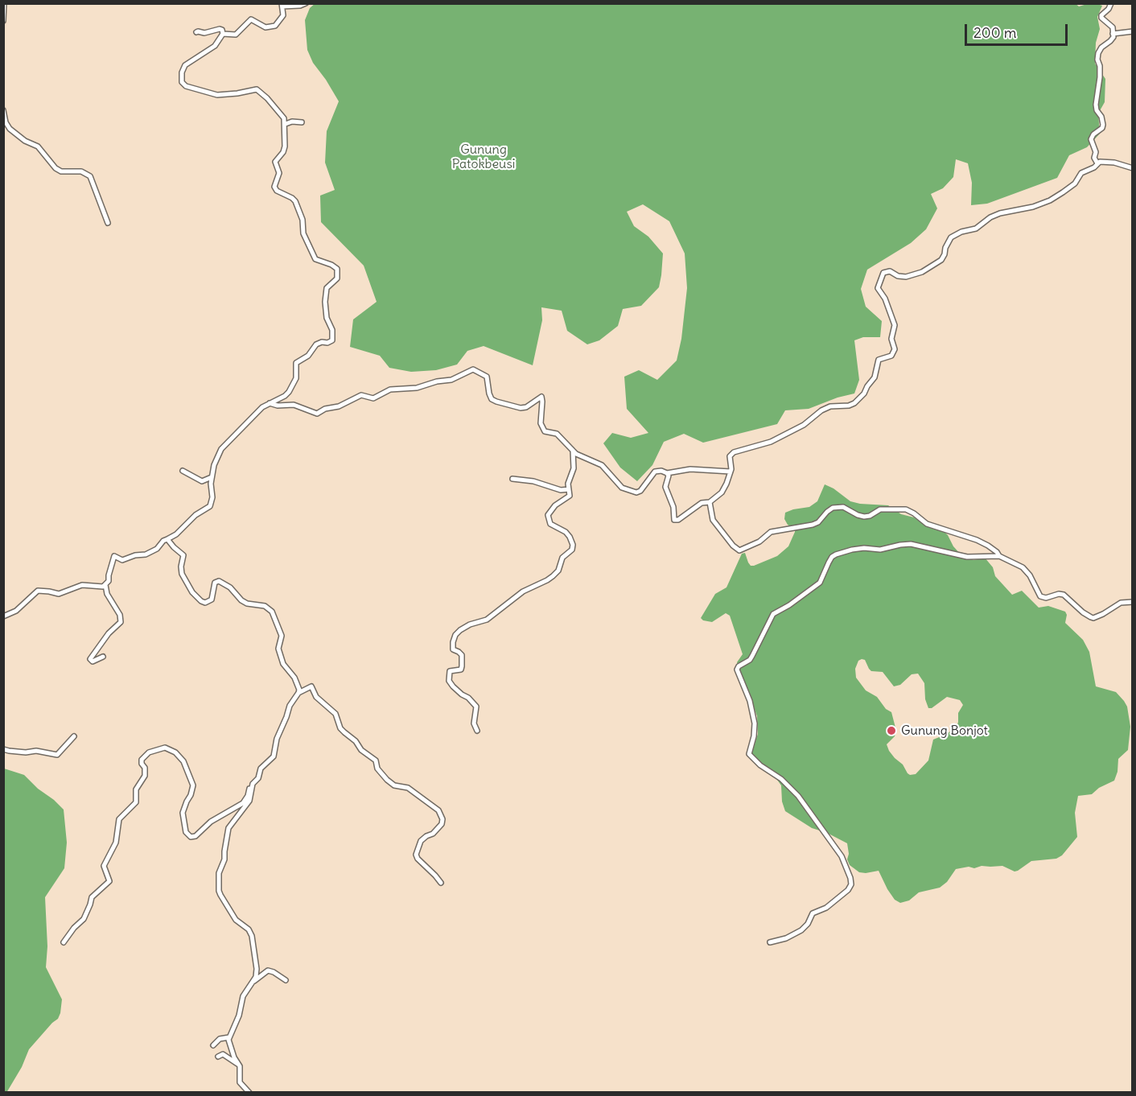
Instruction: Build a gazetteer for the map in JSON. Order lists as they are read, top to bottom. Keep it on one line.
{"parks":["Gunung Patokbeusi"],"places":["Gunung Bonjot"],"scale_bar":"200 m"}
